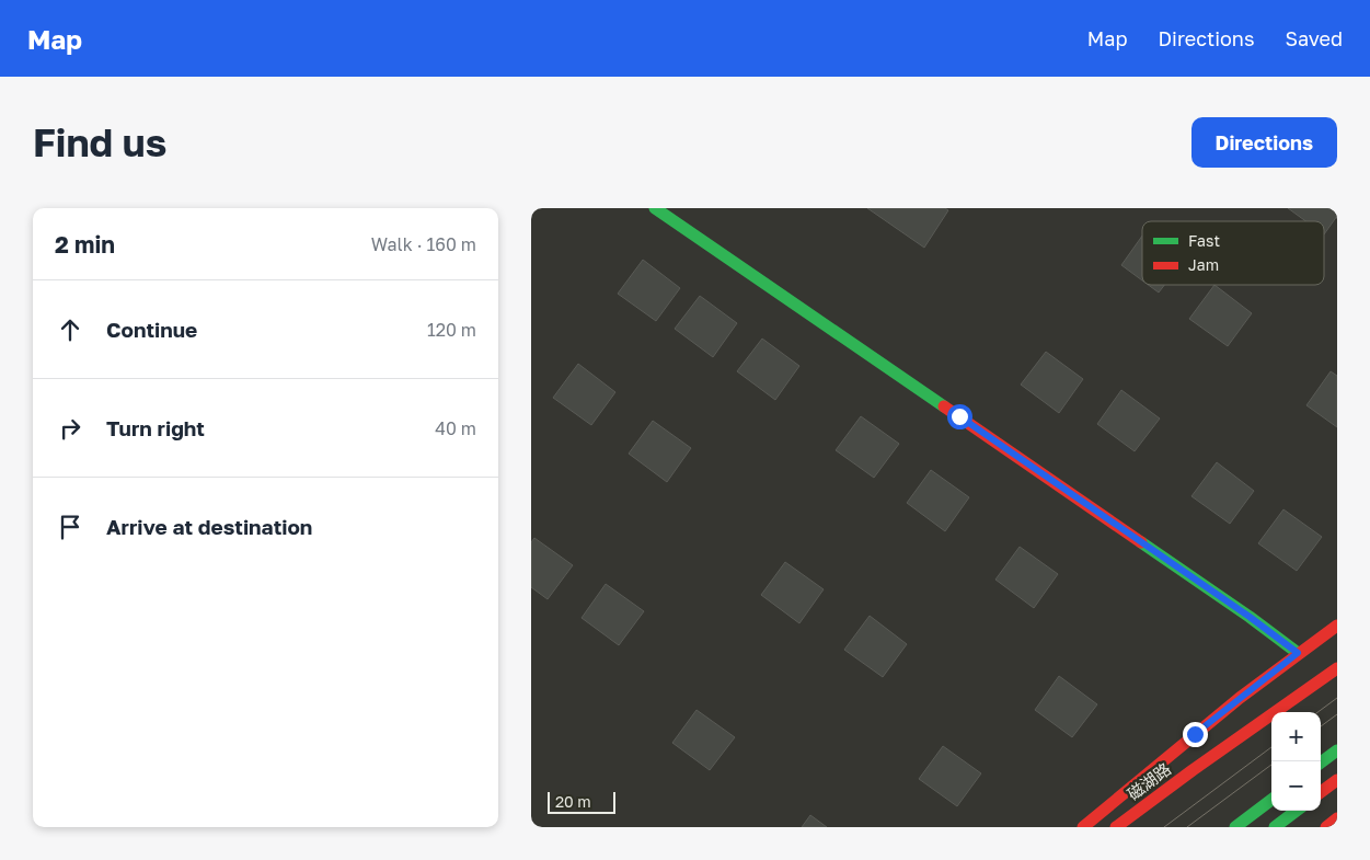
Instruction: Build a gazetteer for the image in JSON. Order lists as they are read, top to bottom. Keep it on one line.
{"streets":{"street":["磁湖路"]},"legend":["Fast","Jam"],"scale_bar":"20 m","page":{"header":"Map","nav":["Map","Directions","Saved"],"buttons":"Directions","title":"Find us","heading":["2 min","Walk · 160 m"],"list":[["Continue","120 m"],["Turn right","40 m"],"Arrive at destination"],"map_buttons":["+","−"],"scale":"20 m"}}
